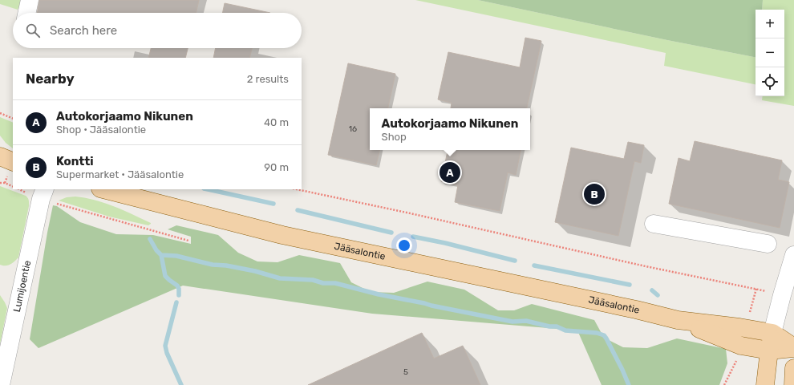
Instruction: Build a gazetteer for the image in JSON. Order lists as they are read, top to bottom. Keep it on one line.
{"streets":{"main road":["Jääsalontie"],"street":["Lumijoentie"]},"house_numbers":["16","5"],"page":{"map_buttons":["+","−"],"search":"Search here","heading":["Nearby","2 results"],"list":[{"mark":"A","name":"Autokorjaamo Nikunen","note":"Shop · Jääsalontie","value":"40 m"},{"mark":"B","name":"Kontti","note":"Supermarket · Jääsalontie","value":"90 m"}],"popup":["Autokorjaamo Nikunen","Shop"],"pins":["A","B"]}}
